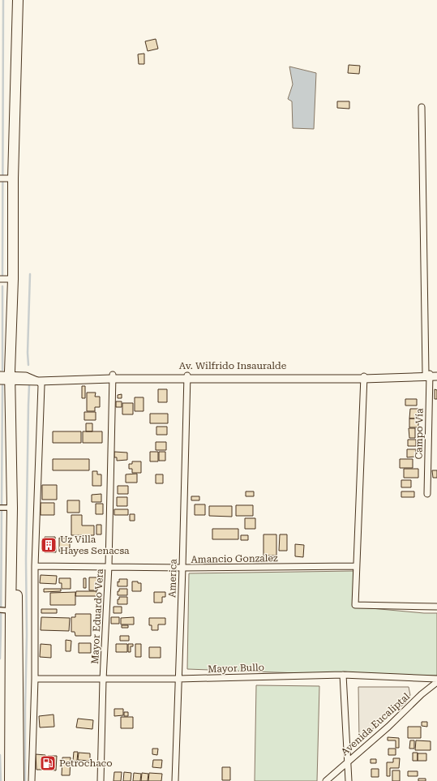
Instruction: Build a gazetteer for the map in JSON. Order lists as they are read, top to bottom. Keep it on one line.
{"streets":{"street":["Av. Wilfrido Insauralde","Campo Vía","Amancio Gonzalez","America","Mayor Eduardo Vera","Mayor Bullo","Avenida Eucaliptal"]},"crossings":[["Av. Wilfrido Insauralde","Campo Vía"],["Av. Wilfrido Insauralde","America"],["Av. Wilfrido Insauralde","Mayor Eduardo Vera"],["Amancio Gonzalez","America"],["Amancio Gonzalez","Mayor Eduardo Vera"],["America","Mayor Bullo"],["Mayor Eduardo Vera","Mayor Bullo"]],"places":{"building":["Uz Villa Hayes Senacsa"],"fuel station":["Petrochaco"]}}
